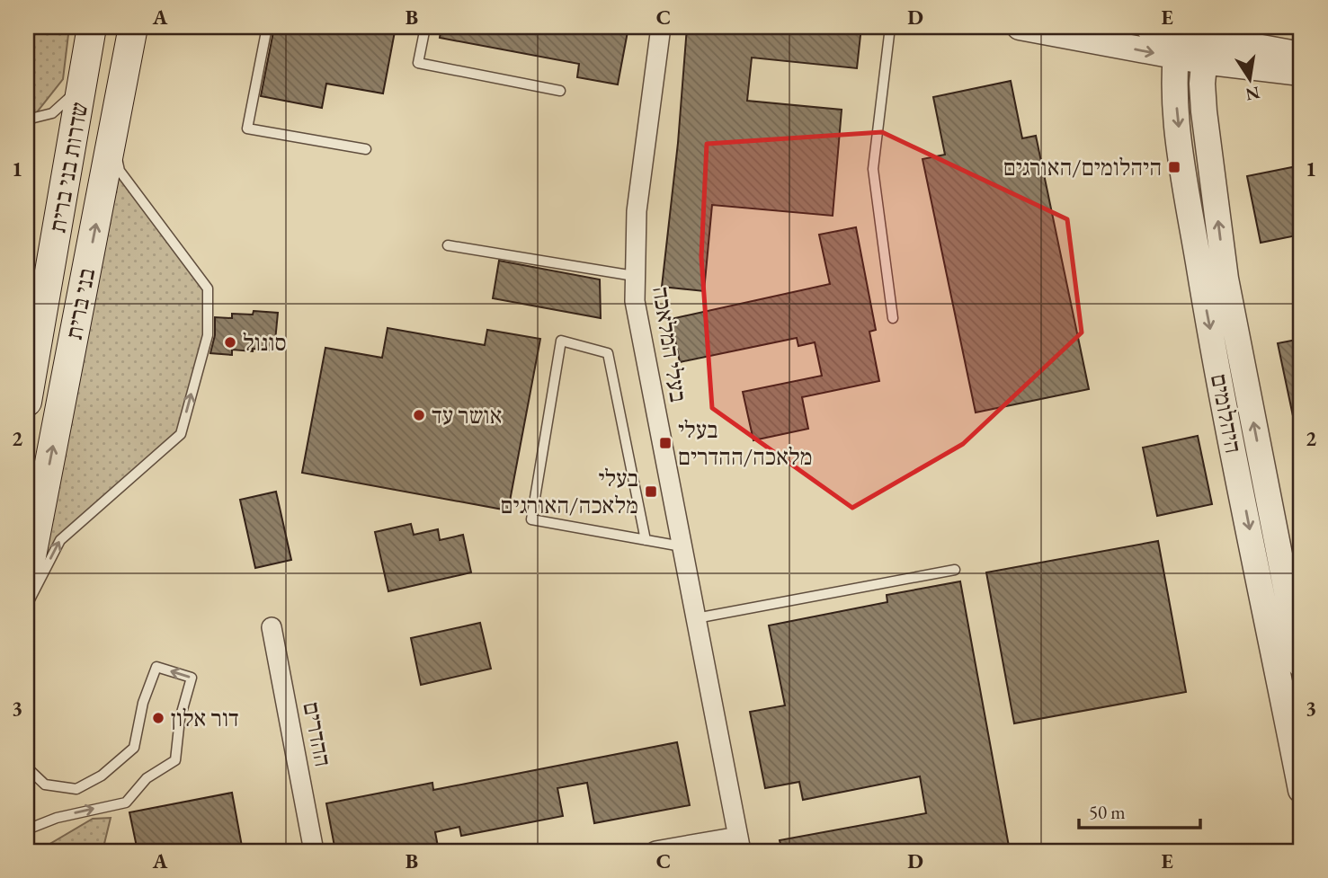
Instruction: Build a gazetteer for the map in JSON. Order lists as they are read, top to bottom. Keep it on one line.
{"streets":{"main road":["שדרות בני ברית","בני ברית"],"street":["בעלי המלאכה","היהלומים","ההדרים"]},"crossings":[["שדרות בני ברית","בני ברית"]],"one_way":["בני ברית"],"places":{"transit":["היהלומים/האורגים","בעלי מלאכה/ההדרים","בעלי מלאכה/האורגים"],"other":["סונול","אושר עד","דור אלון"]},"scale_bar":"50 m","north":"bottom","grid":{"columns":["A","B","C","D","E"],"rows":["1","2","3"]}}
